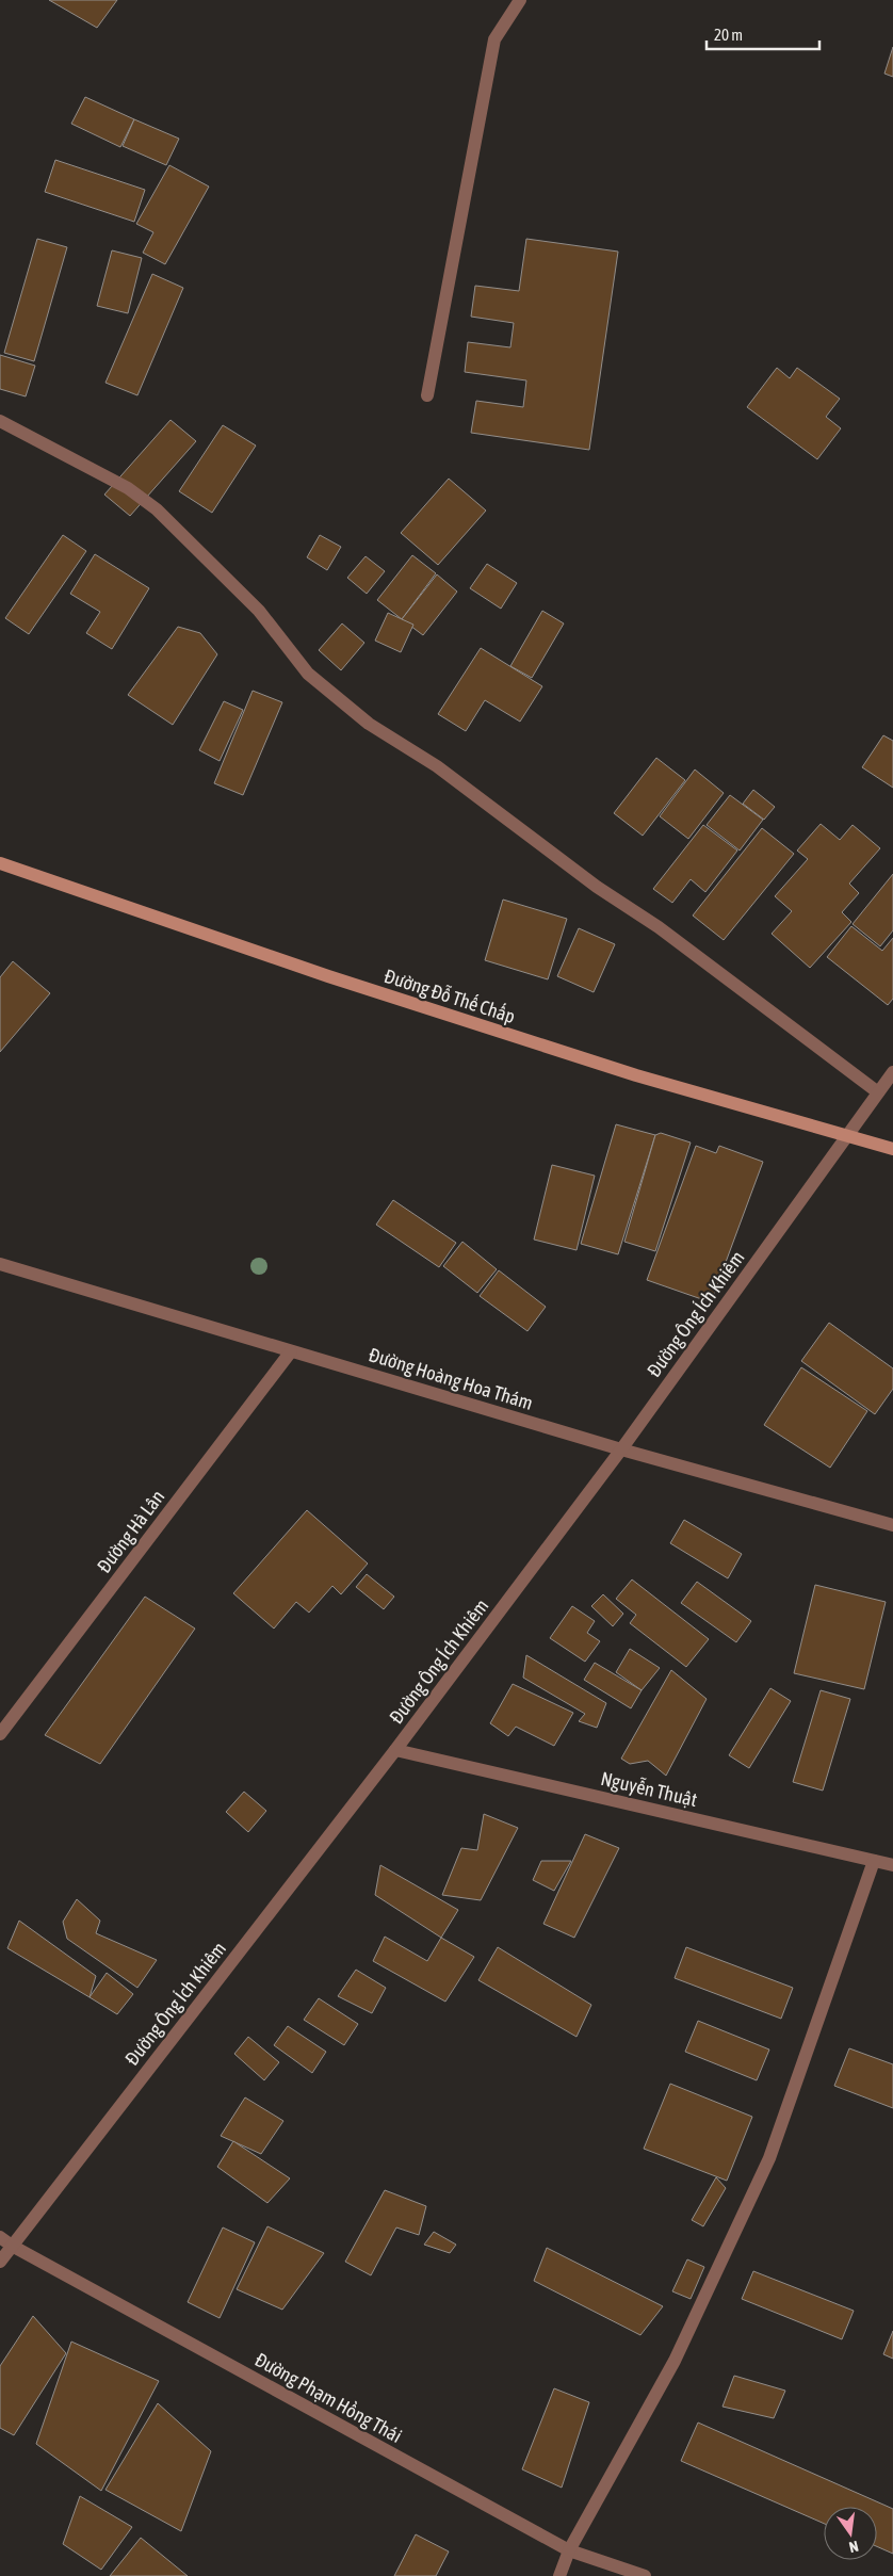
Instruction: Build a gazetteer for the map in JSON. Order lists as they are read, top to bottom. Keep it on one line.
{"streets":{"street":["Đường Đỗ Thế Chấp","Đường Ông Ích Khiêm","Đường Hoàng Hoa Thám","Đường Hà Lân","Nguyễn Thuật","Đường Phạm Hồng Thái"]},"crossings":[["Đường Đỗ Thế Chấp","Đường Ông Ích Khiêm"],["Đường Ông Ích Khiêm","Đường Hoàng Hoa Thám"],["Đường Ông Ích Khiêm","Nguyễn Thuật"],["Đường Ông Ích Khiêm","Đường Phạm Hồng Thái"],["Đường Hoàng Hoa Thám","Đường Hà Lân"]],"scale_bar":"20 m","north":"bottom"}
